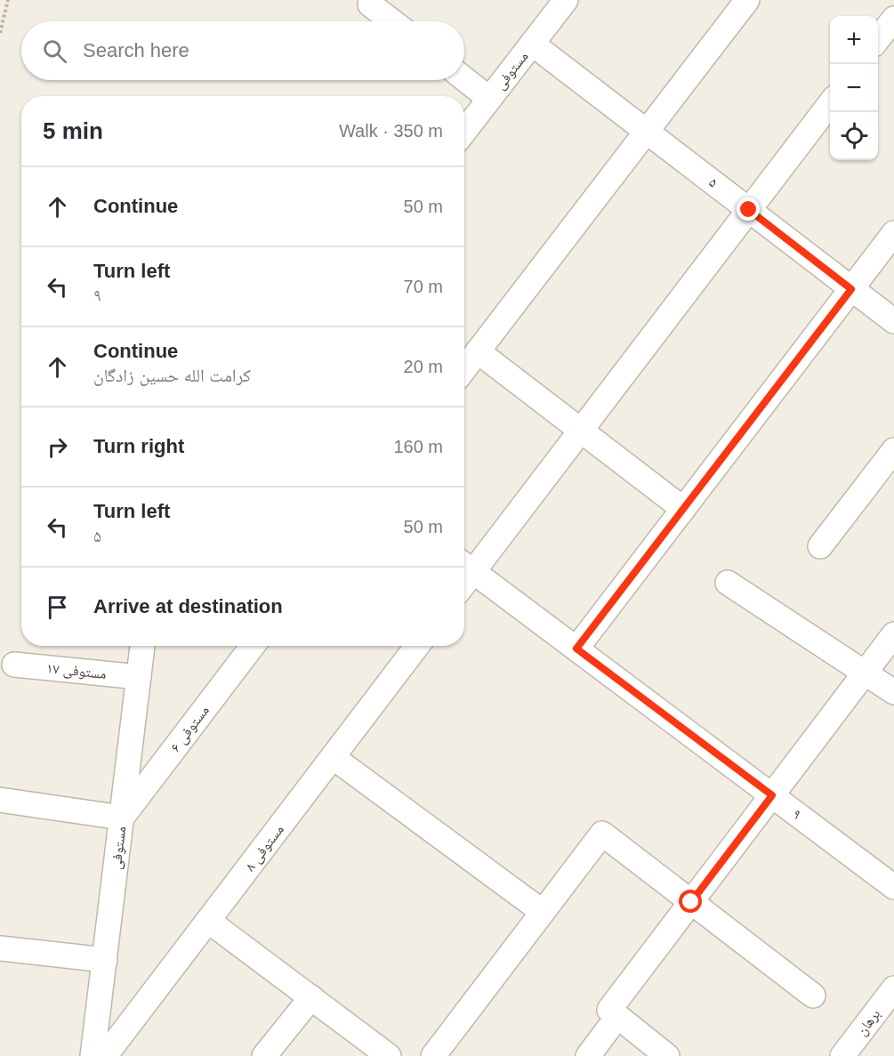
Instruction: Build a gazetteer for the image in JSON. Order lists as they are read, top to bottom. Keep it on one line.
{"streets":{"street":["مستوفی","۵","مستوفی ۱۷","مستوفی ۶","۹","مستوفی ۸","برهان"]},"crossings":[["مستوفی","۵"],["مستوفی","مستوفی ۱۷"],["مستوفی","مستوفی ۶"]],"page":{"map_buttons":["+","−"],"search":"Search here","heading":["5 min","Walk · 350 m"],"list":[["Continue","50 m"],["Turn left","۹","70 m"],["Continue","کرامت الله حسین زادگان","20 m"],["Turn right","160 m"],["Turn left","۵","50 m"],"Arrive at destination"]}}
